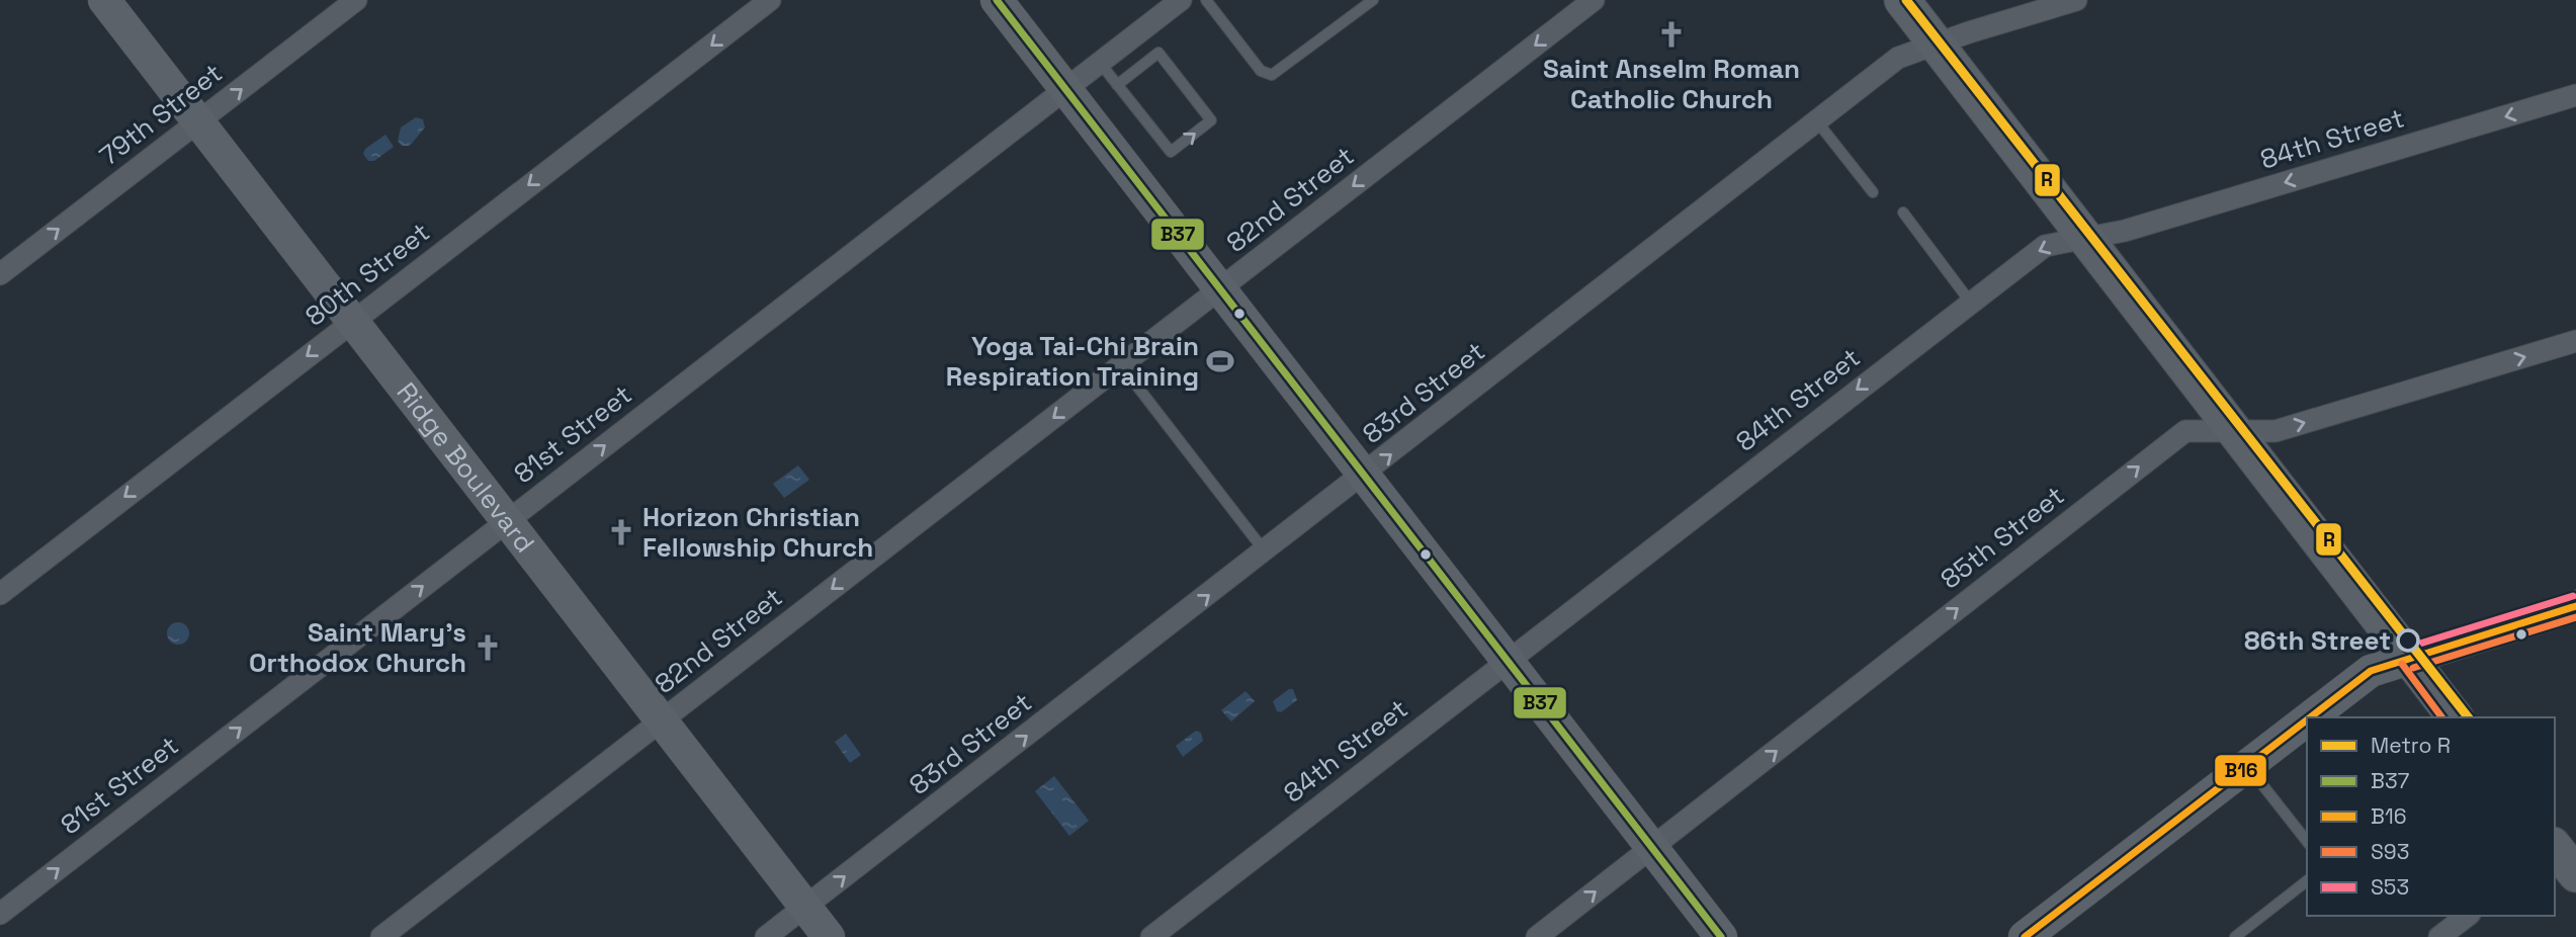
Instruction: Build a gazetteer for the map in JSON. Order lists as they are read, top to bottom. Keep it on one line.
{"streets":{"street":["79th Street","84th Street","82nd Street","80th Street","83rd Street","81st Street","Ridge Boulevard","85th Street"]},"crossings":[["79th Street","Ridge Boulevard"],["82nd Street","Ridge Boulevard"],["80th Street","Ridge Boulevard"],["83rd Street","Ridge Boulevard"],["81st Street","Ridge Boulevard"]],"one_way":["79th Street","84th Street","82nd Street","80th Street","83rd Street","81st Street","85th Street"],"places":{"church":["Saint Anselm Roman Catholic Church","Horizon Christian Fellowship Church","Saint Mary's Orthodox Church"],"sports":["Yoga Tai-Chi Brain Respiration Training"],"other":["86th Street"]},"lines":["metro line R","transit line B37","transit line S53","transit line B16","transit line S93"],"legend":["Metro R","B37","B16","S93","S53"]}
